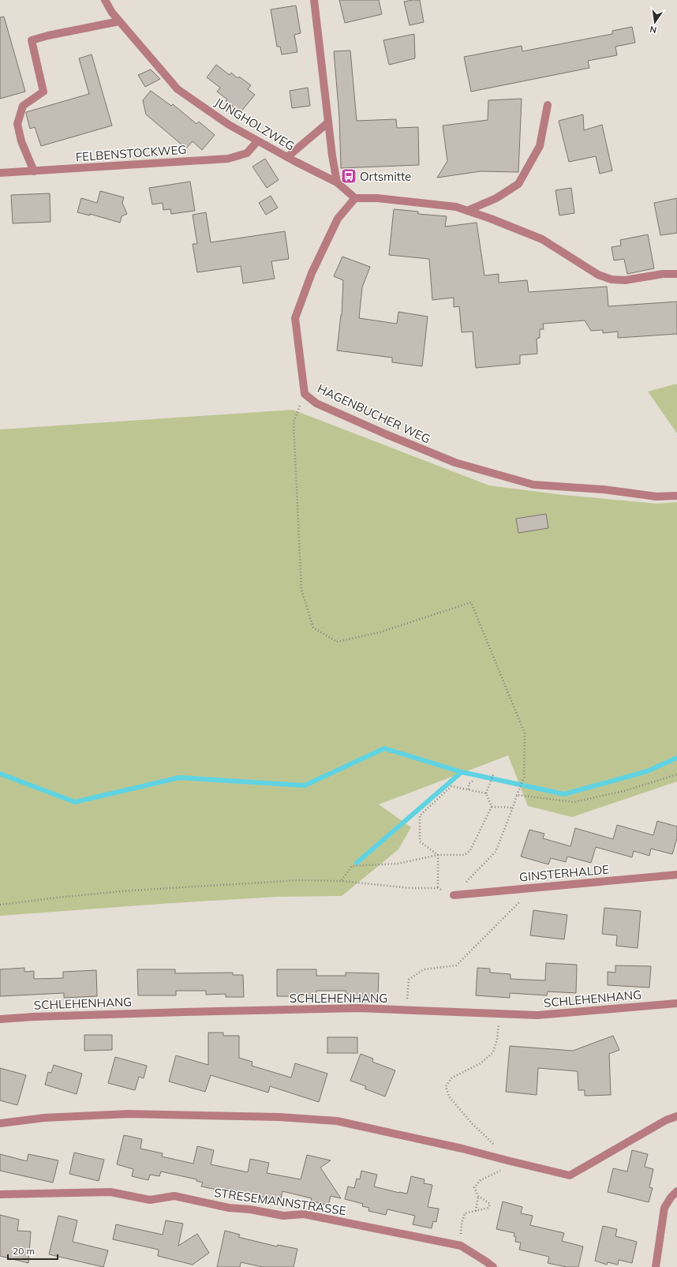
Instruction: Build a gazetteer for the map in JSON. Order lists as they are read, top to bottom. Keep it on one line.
{"streets":{"street":["JUNGHOLZWEG","FELBENSTOCKWEG","HAGENBUCHER WEG","GINSTERHALDE","SCHLEHENHANG","STRESEMANNSTRASSE"]},"crossings":[["JUNGHOLZWEG","FELBENSTOCKWEG"],["JUNGHOLZWEG","HAGENBUCHER WEG"]],"places":{"bus stop":["Ortsmitte"]},"scale_bar":"20 m","north":"bottom"}
